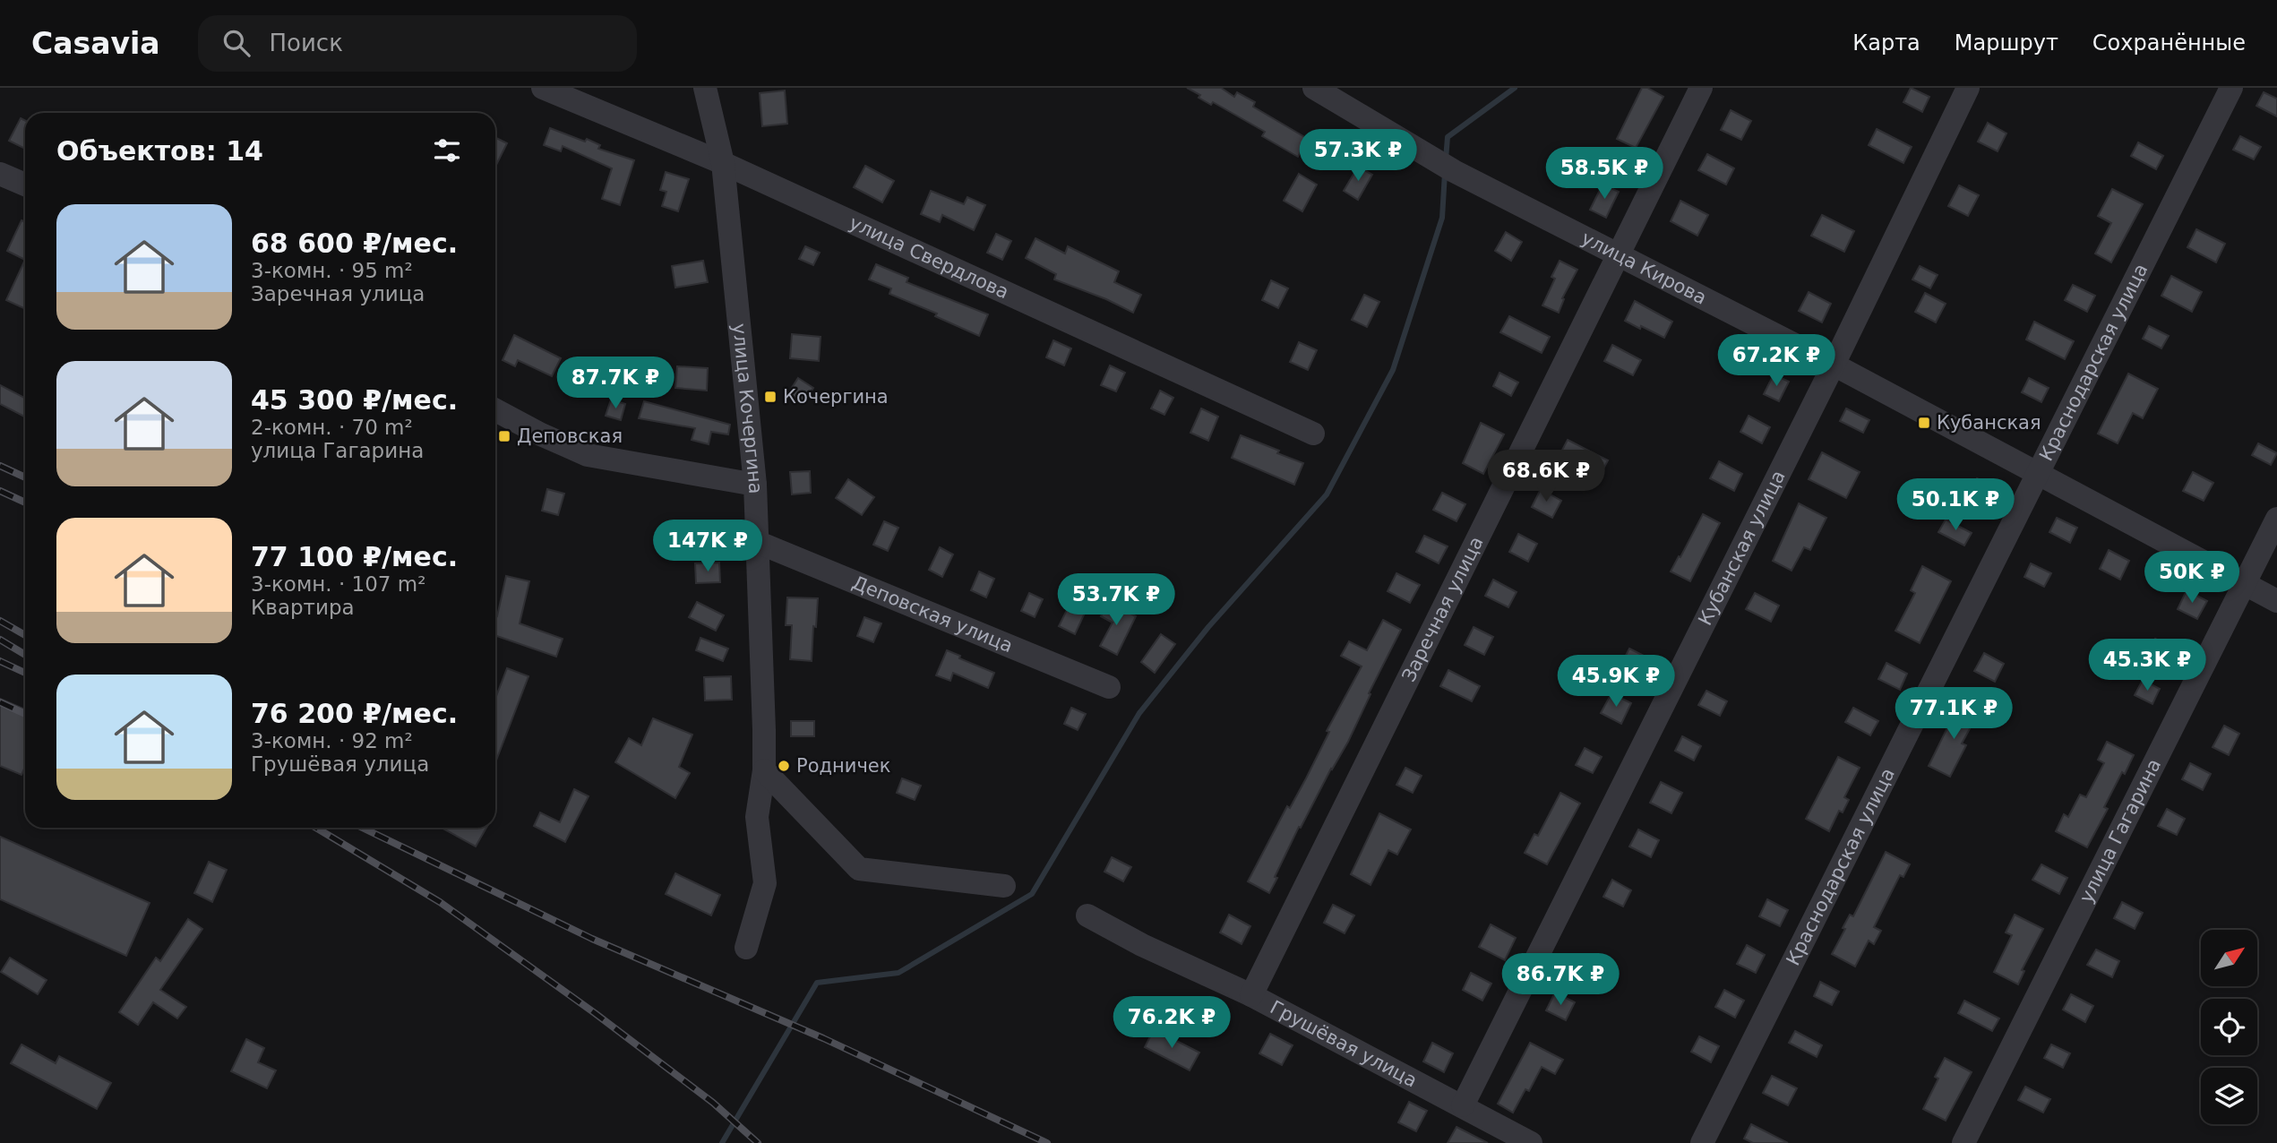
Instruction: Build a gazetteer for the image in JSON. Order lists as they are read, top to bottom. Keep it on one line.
{"streets":{"street":["улица Свердлова","улица Кирова","Краснодарская улица","улица Кочергина","Кубанская улица","Заречная улица","Деповская улица","улица Гагарина","Грушёвая улица"]},"crossings":[["улица Свердлова","улица Кочергина"],["улица Кирова","Краснодарская улица"],["улица Кирова","Кубанская улица"],["улица Кирова","Заречная улица"],["улица Кирова","улица Гагарина"],["улица Кочергина","Деповская улица"],["Кубанская улица","Грушёвая улица"],["Заречная улица","Грушёвая улица"]],"places":{"transit":["Кочергина","Кубанская","Деповская"],"other":["Родничек"]},"north":"top right","page":{"header":"Casavia","search":"Поиск","nav":["Карта","Маршрут","Сохранённые"],"heading":"Объектов: 14","price":["57.3K ₽","58.5K ₽","67.2K ₽","87.7K ₽","68.6K ₽","50.1K ₽","147K ₽","50K ₽","53.7K ₽","45.3K ₽","45.9K ₽","77.1K ₽","86.7K ₽","76.2K ₽"],"list":[{"name":"68 600 ₽/мес.","note":"3-комн. · 95 m² · Заречная улица"},{"name":"45 300 ₽/мес.","note":"2-комн. · 70 m² · улица Гагарина"},{"name":"77 100 ₽/мес.","note":"3-комн. · 107 m² · Квартира"},{"name":"76 200 ₽/мес.","note":"3-комн. · 92 m² · Грушёвая улица"}]}}
